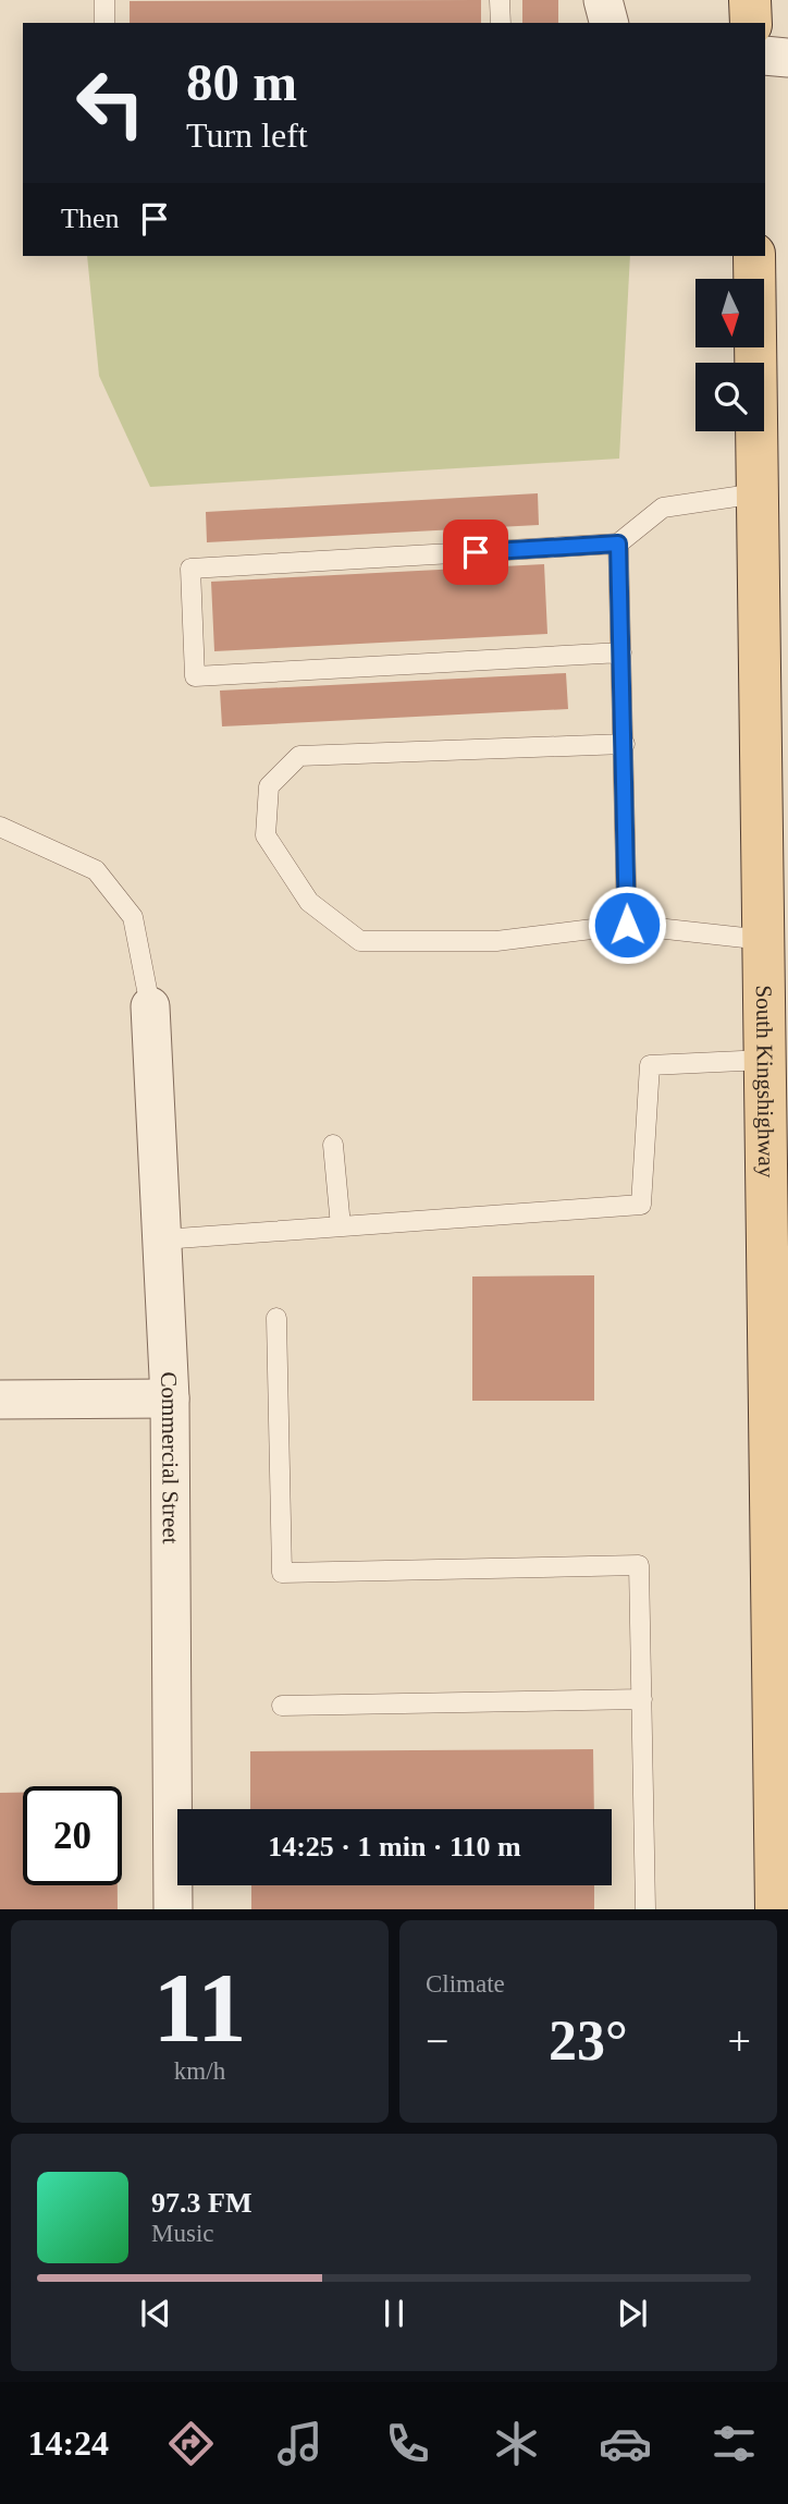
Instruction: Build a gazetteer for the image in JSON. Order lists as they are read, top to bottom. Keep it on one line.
{"streets":{"main road":["South Kingshighway"],"street":["Commercial Street"]},"north":"bottom","page":{"turn":["80 m","Turn left"],"then":"Then","limit":"20","trip":"14:25 · 1 min · 110 m","tile":[["11","km/h"],"Climate"],"heat":["−","23°","+"],"song":["97.3 FM","Music"],"tabs":"14:24"}}
